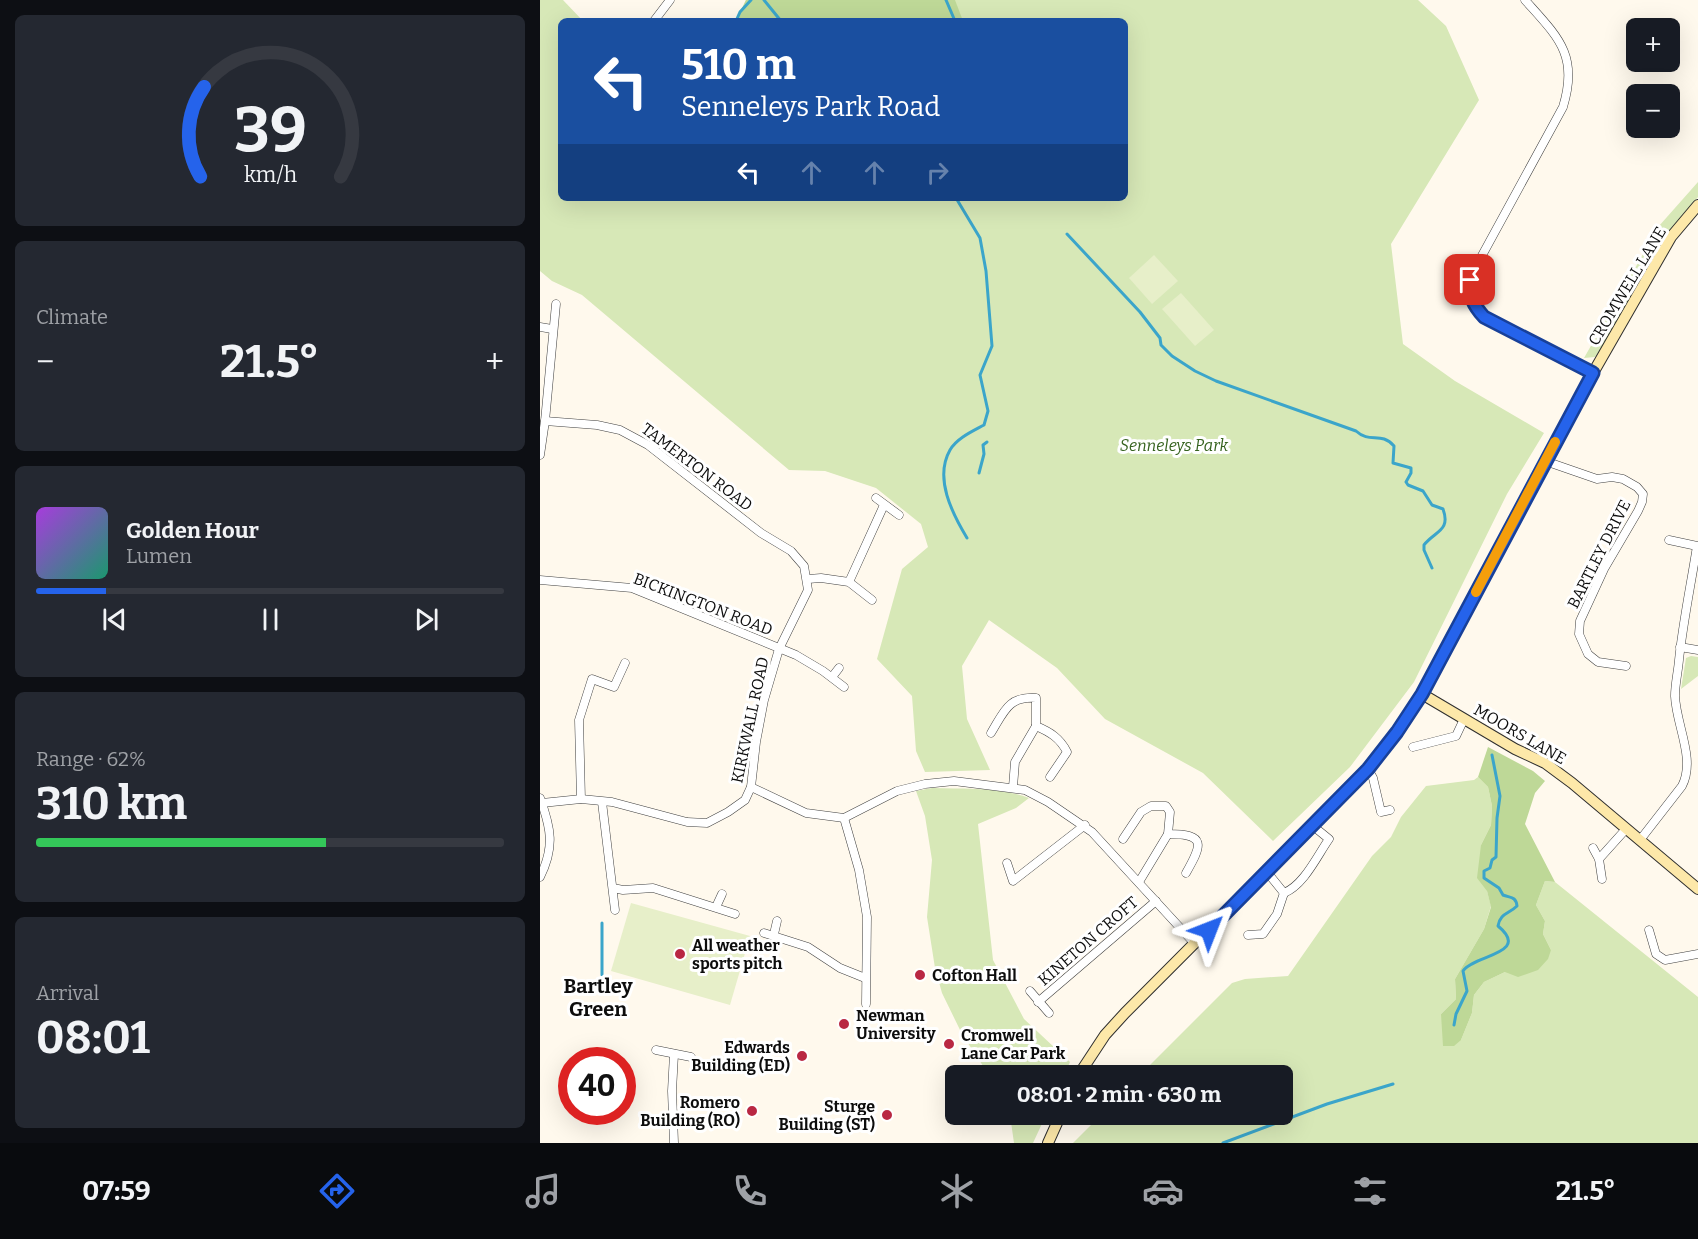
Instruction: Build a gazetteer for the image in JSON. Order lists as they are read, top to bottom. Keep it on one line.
{"streets":{"street":["CROMWELL LANE","TAMERTON ROAD","BARTLEY DRIVE","BICKINGTON ROAD","KIRKWALL ROAD","MOORS LANE","KINETON CROFT"]},"crossings":[["CROMWELL LANE","BARTLEY DRIVE"],["CROMWELL LANE","MOORS LANE"],["TAMERTON ROAD","BICKINGTON ROAD"],["BICKINGTON ROAD","KIRKWALL ROAD"]],"districts":["Bartley Green"],"parks":["Senneleys Park"],"places":["All weather sports pitch","Cofton Hall","Newman University","Cromwell Lane Car Park","Edwards Building (ED)","Romero Building (RO)","Sturge Building (ST)"],"page":{"map_buttons":["+","−"],"turn":["510 m","Senneleys Park Road"],"tile":["Climate",["Range · 62%","310 km"],["Arrival","08:01"]],"heat":["−","21.5°","+"],"song":["Golden Hour","Lumen"],"limit":"40","trip":"08:01 · 2 min · 630 m","tabs":["07:59","21.5°"],"gauge":["39","km/h"]}}
